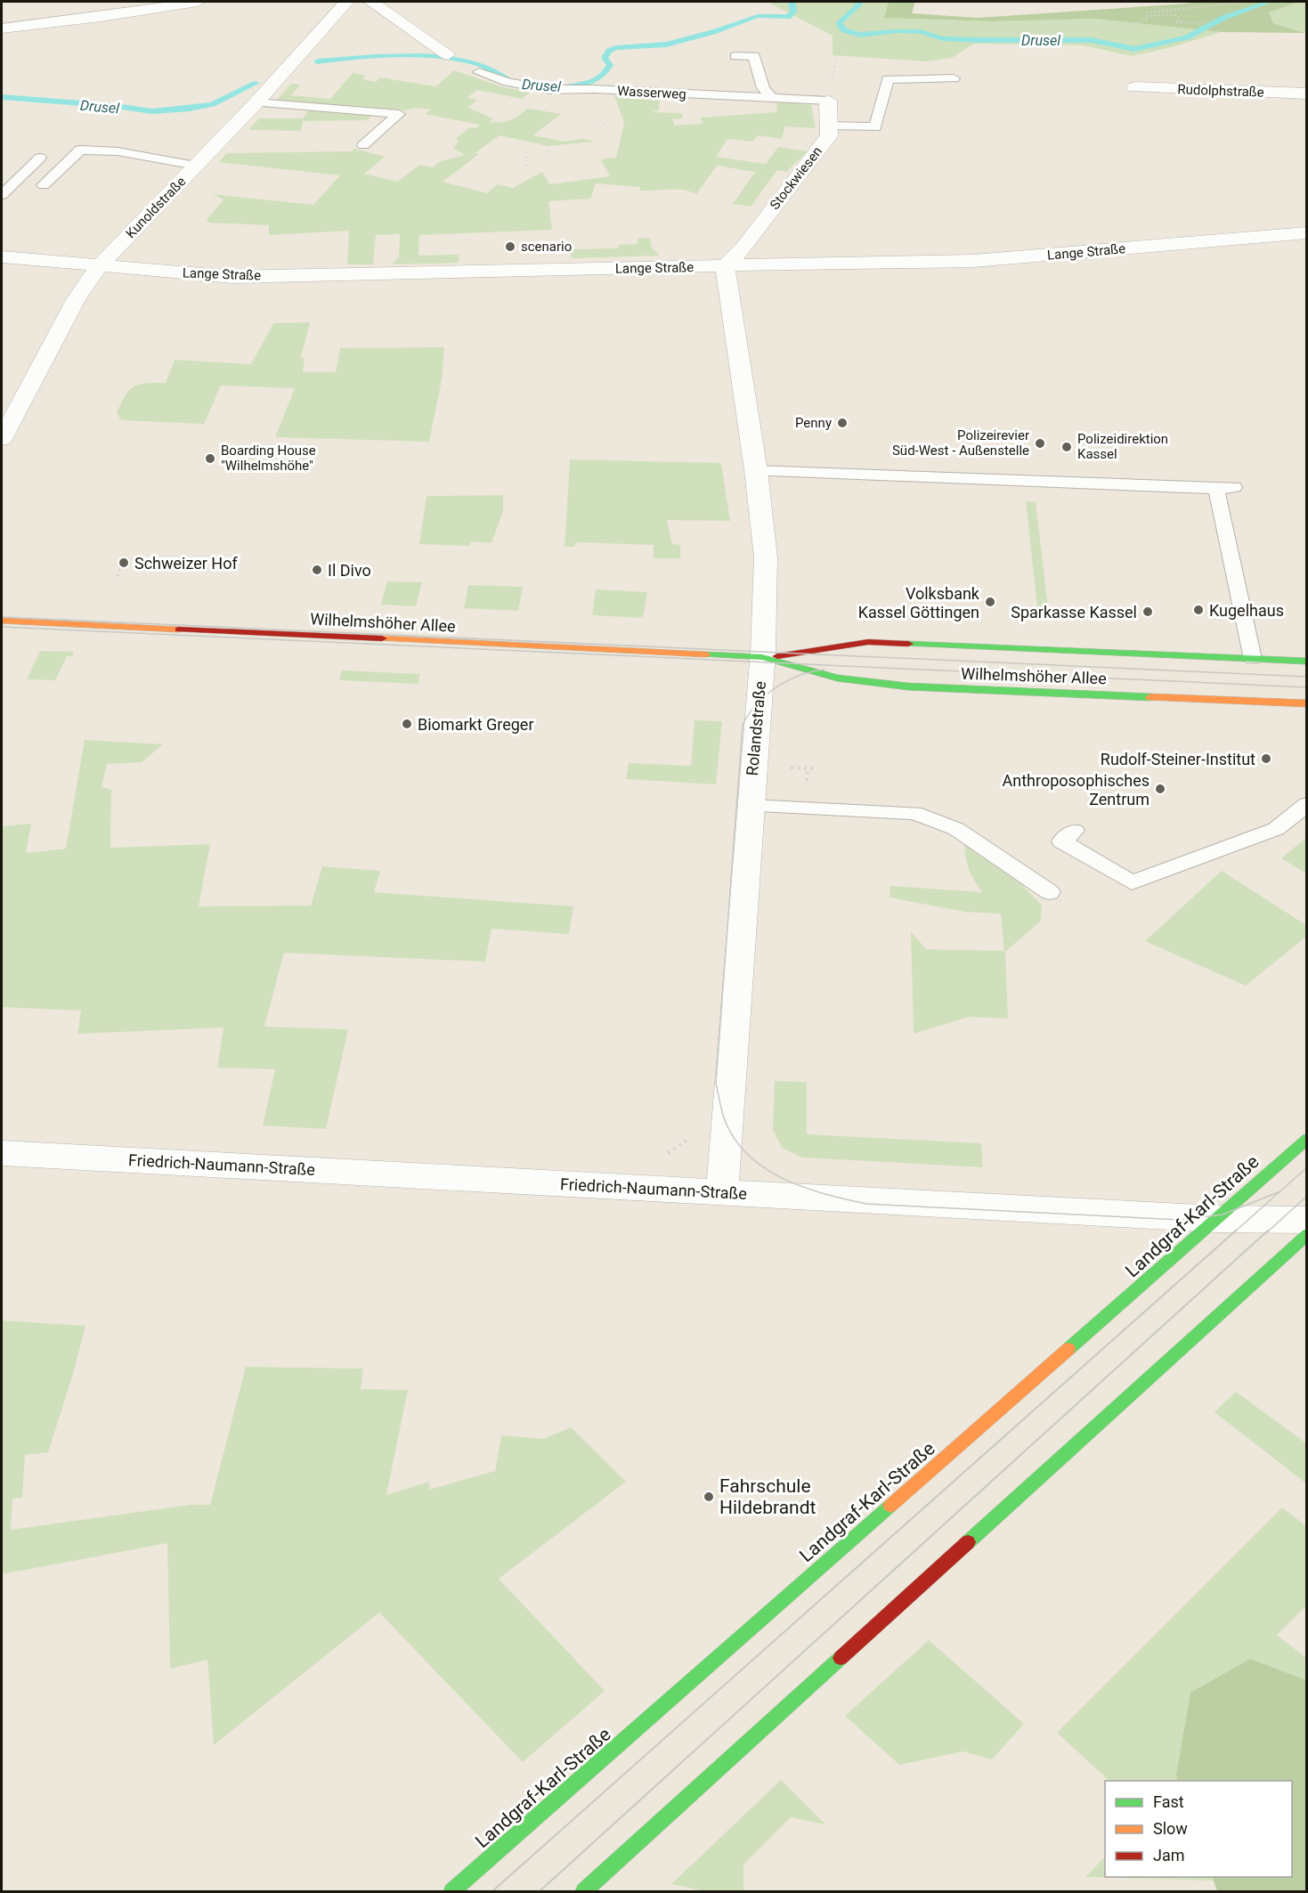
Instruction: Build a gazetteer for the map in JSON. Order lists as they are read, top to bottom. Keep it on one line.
{"streets":{"main road":["Wilhelmshöher Allee","Landgraf-Karl-Straße"],"street":["Rudolphstraße","Stockwiesen","Kunoldstraße","Lange Straße","Rolandstraße","Friedrich-Naumann-Straße"],"lane":["Wasserweg"]},"crossings":[["Wasserweg","Stockwiesen"],["Stockwiesen","Lange Straße"],["Stockwiesen","Rolandstraße"],["Kunoldstraße","Lange Straße"],["Lange Straße","Rolandstraße"],["Wilhelmshöher Allee","Rolandstraße"],["Rolandstraße","Friedrich-Naumann-Straße"],["Friedrich-Naumann-Straße","Landgraf-Karl-Straße"]],"water":["Drusel"],"places":["scenario","Penny","Polizeirevier Süd-West - Außenstelle","Polizeidirektion Kassel","Boarding House \"Wilhelmshöhe\"","Schweizer Hof","Il Divo","Volksbank Kassel Göttingen","Kugelhaus","Sparkasse Kassel","Biomarkt Greger","Rudolf-Steiner-Institut","Anthroposophisches Zentrum","Fahrschule Hildebrandt"],"legend":["Fast","Slow","Jam"]}
